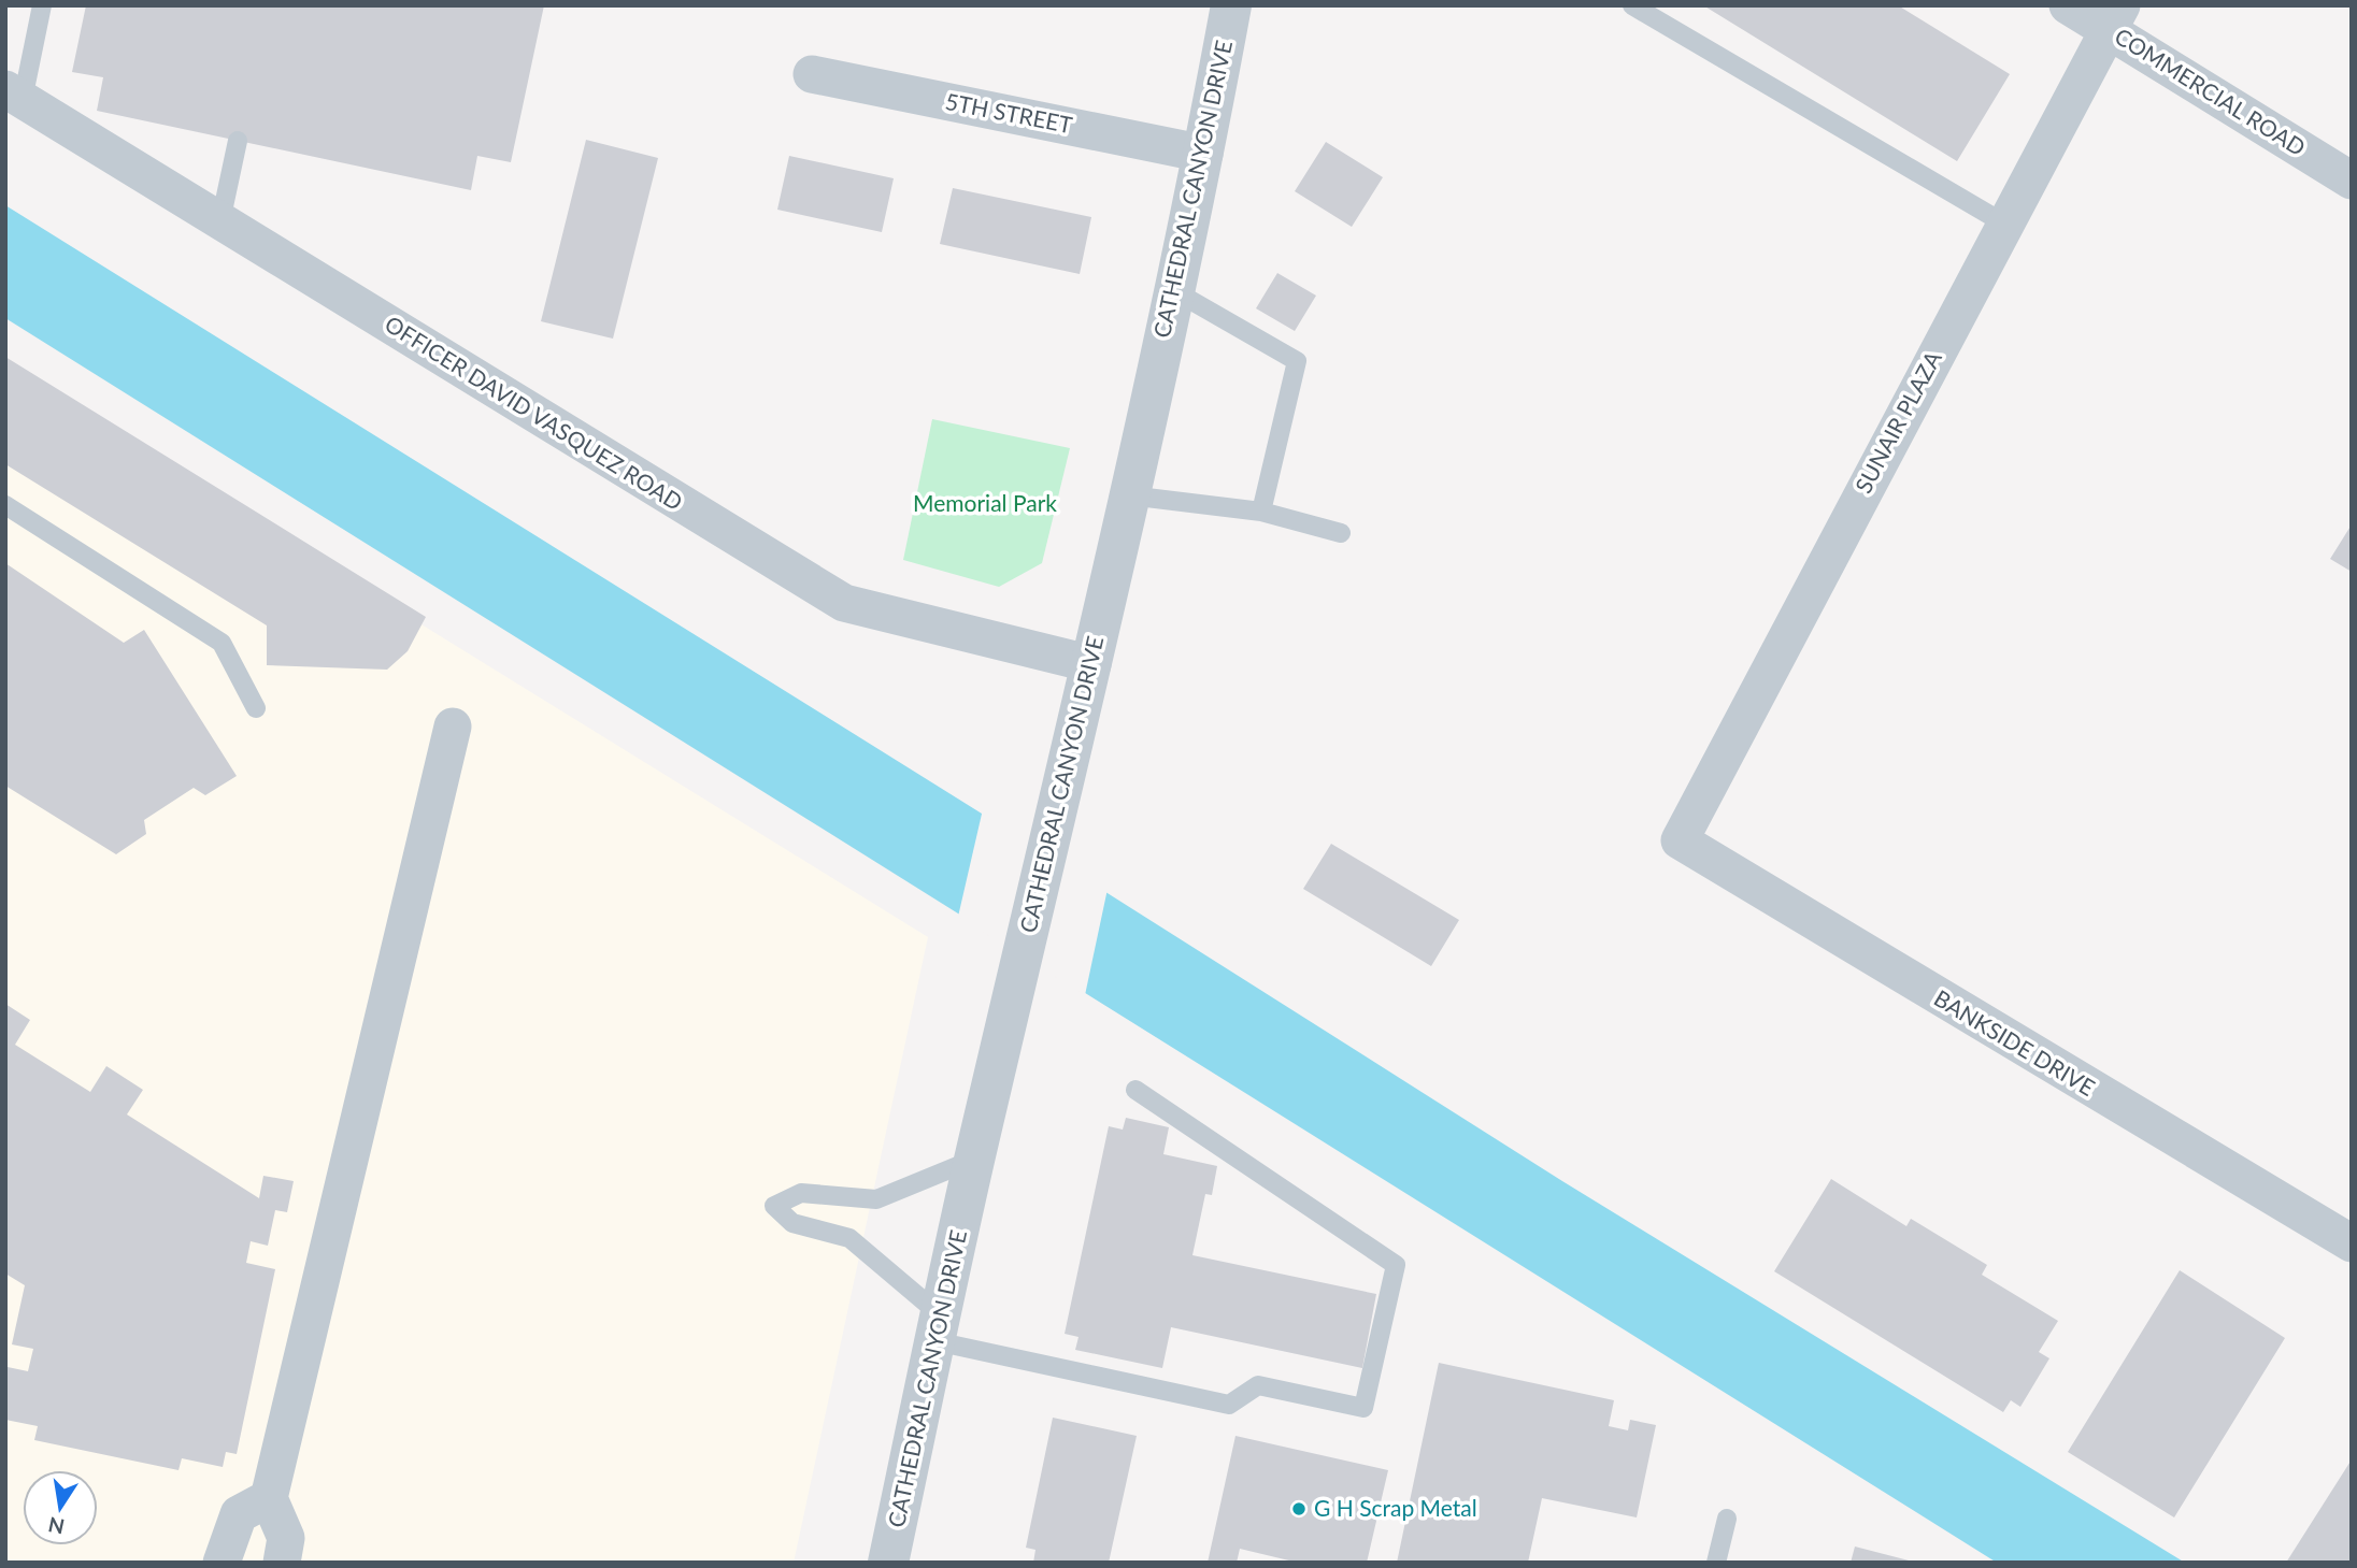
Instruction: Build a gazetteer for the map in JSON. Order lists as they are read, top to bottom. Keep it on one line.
{"streets":{"street":["COMMERCIAL ROAD","5TH STREET","CATHEDRAL CANYON DRIVE","OFFICER DAVID VASQUEZ ROAD","SUNAIR PLAZA","BANKSIDE DRIVE"]},"crossings":[["COMMERCIAL ROAD","SUNAIR PLAZA"],["5TH STREET","CATHEDRAL CANYON DRIVE"],["CATHEDRAL CANYON DRIVE","OFFICER DAVID VASQUEZ ROAD"],["SUNAIR PLAZA","BANKSIDE DRIVE"]],"parks":["Memorial Park"],"places":["G H Scrap Metal"],"north":"bottom"}
